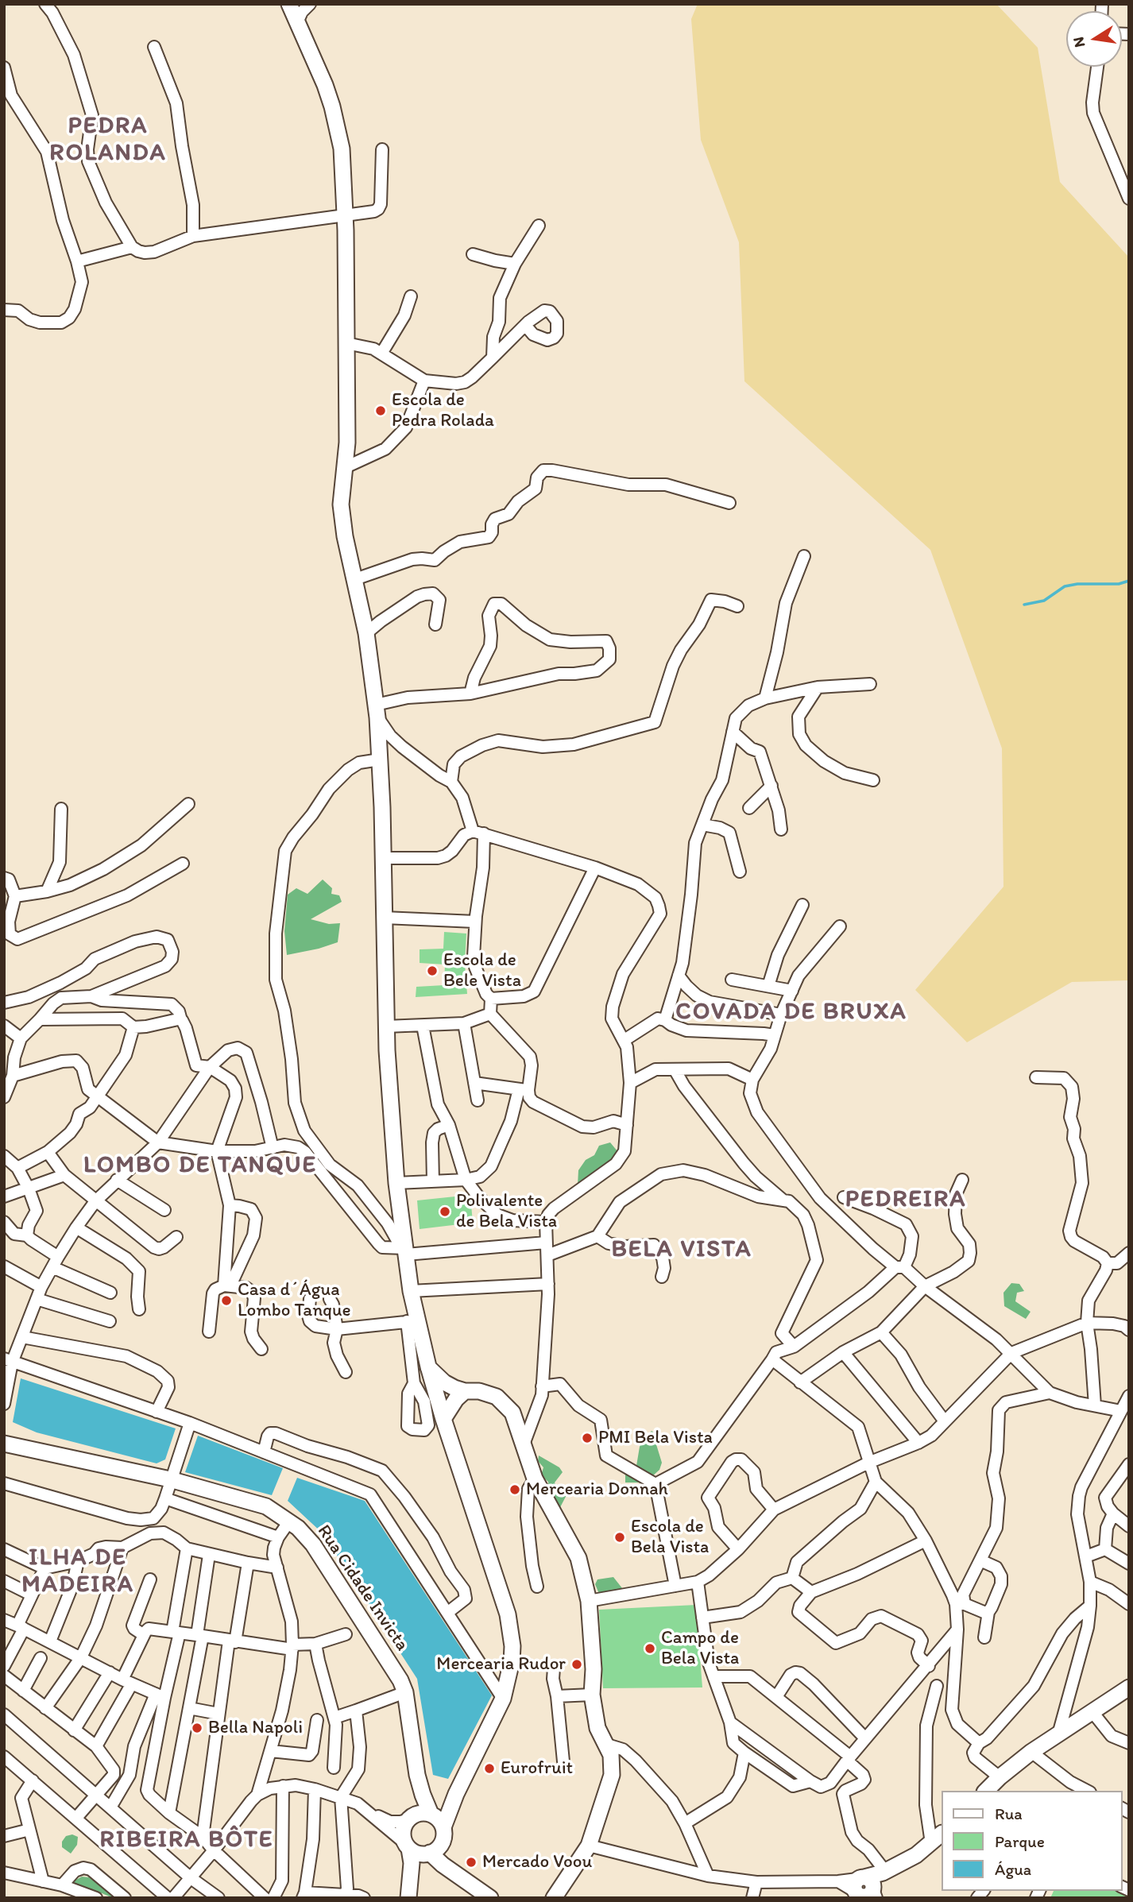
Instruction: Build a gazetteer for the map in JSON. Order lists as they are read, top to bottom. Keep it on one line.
{"streets":{"main road":["Rua Cidade Invicta"]},"districts":["PEDRA ROLANDA","COVADA DE BRUXA","LOMBO DE TANQUE","PEDREIRA","BELA VISTA","ILHA DE MADEIRA","RIBEIRA BÔTE"],"places":["Escola de Pedra Rolada","Escola de Bele Vista","Polivalente de Bela Vista","Casa d´Água Lombo Tanque","PMI Bela Vista","Mercearia Donnah","Escola de Bela Vista","Campo de Bela Vista","Mercearia Rudor","Bella Napoli","Eurofruit","Mercado Voou"],"legend":["Rua","Parque","Água"],"north":"left"}
